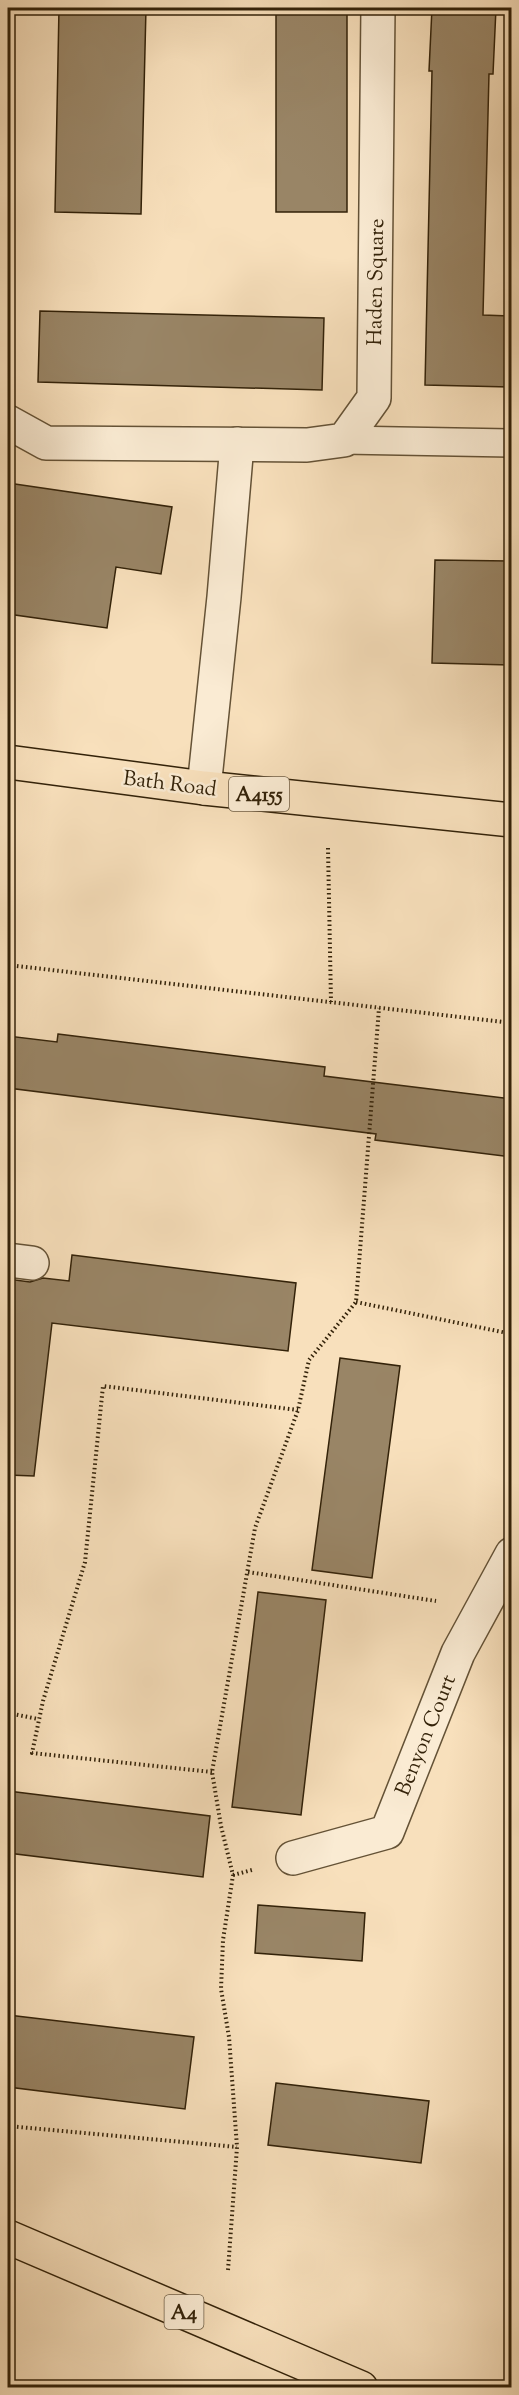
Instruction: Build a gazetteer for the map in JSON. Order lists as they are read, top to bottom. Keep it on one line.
{"streets":{"main road":["Bath Road","A4155","A4"],"street":["Haden Square","Benyon Court"]}}
